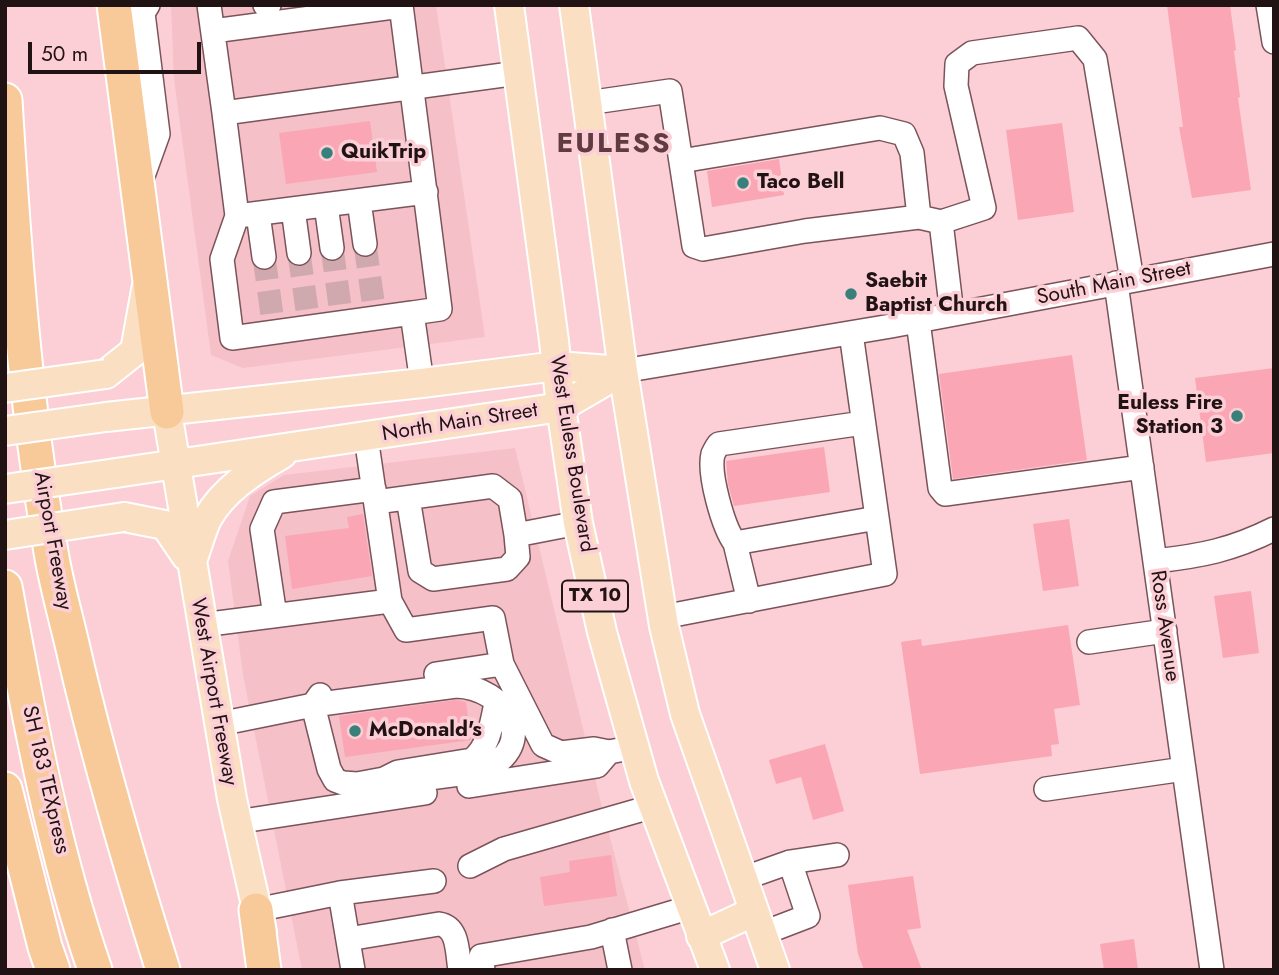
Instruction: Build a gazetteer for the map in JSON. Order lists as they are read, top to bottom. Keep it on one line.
{"streets":{"highway":["Airport Freeway","SH 183 TEXpress"],"main road":["North Main Street","West Euless Boulevard","TX 10","West Airport Freeway"],"street":["South Main Street","Ross Avenue"]},"crossings":[["South Main Street","North Main Street"],["South Main Street","TX 10"],["South Main Street","Ross Avenue"],["North Main Street","West Euless Boulevard"],["North Main Street","TX 10"],["North Main Street","West Airport Freeway"]],"districts":["EULESS"],"places":["QuikTrip","Taco Bell","Saebit Baptist Church","Euless Fire Station 3","McDonald's"],"scale_bar":"50 m"}
